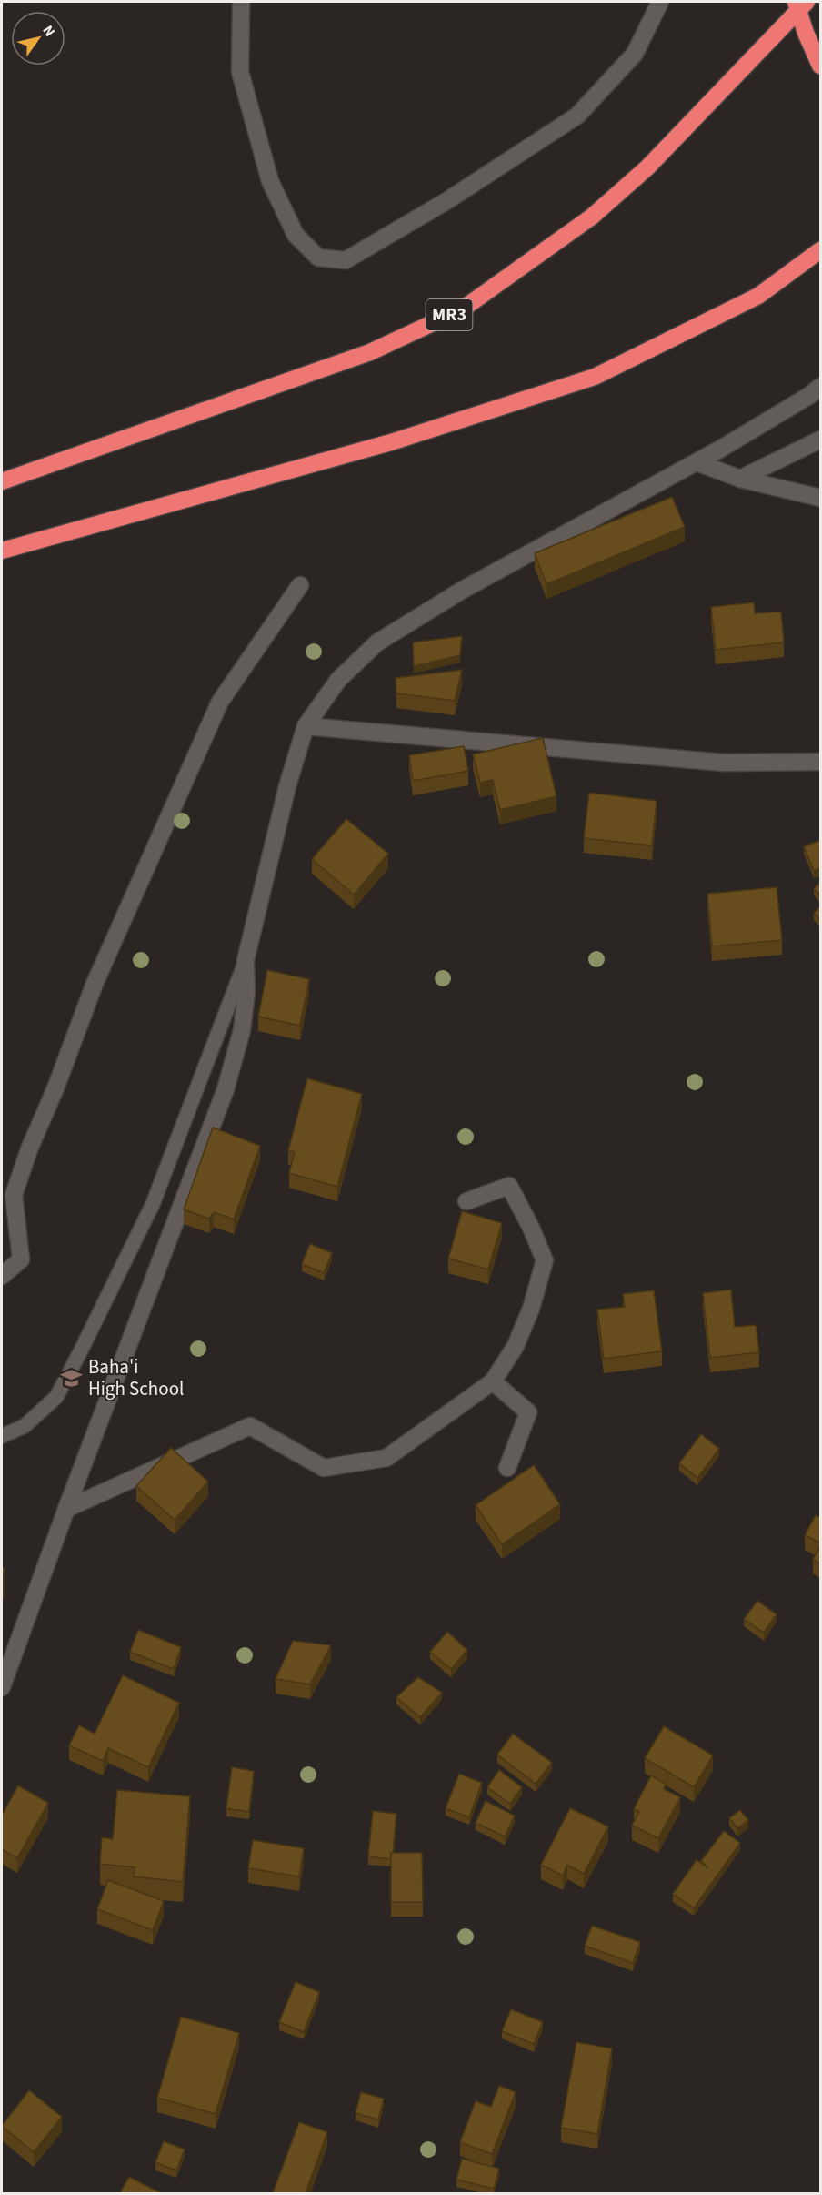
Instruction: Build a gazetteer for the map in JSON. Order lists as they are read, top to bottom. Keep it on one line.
{"streets":{"highway":["MR3"]},"places":{"school or university":["Baha'i High School"]},"north":"top right"}
